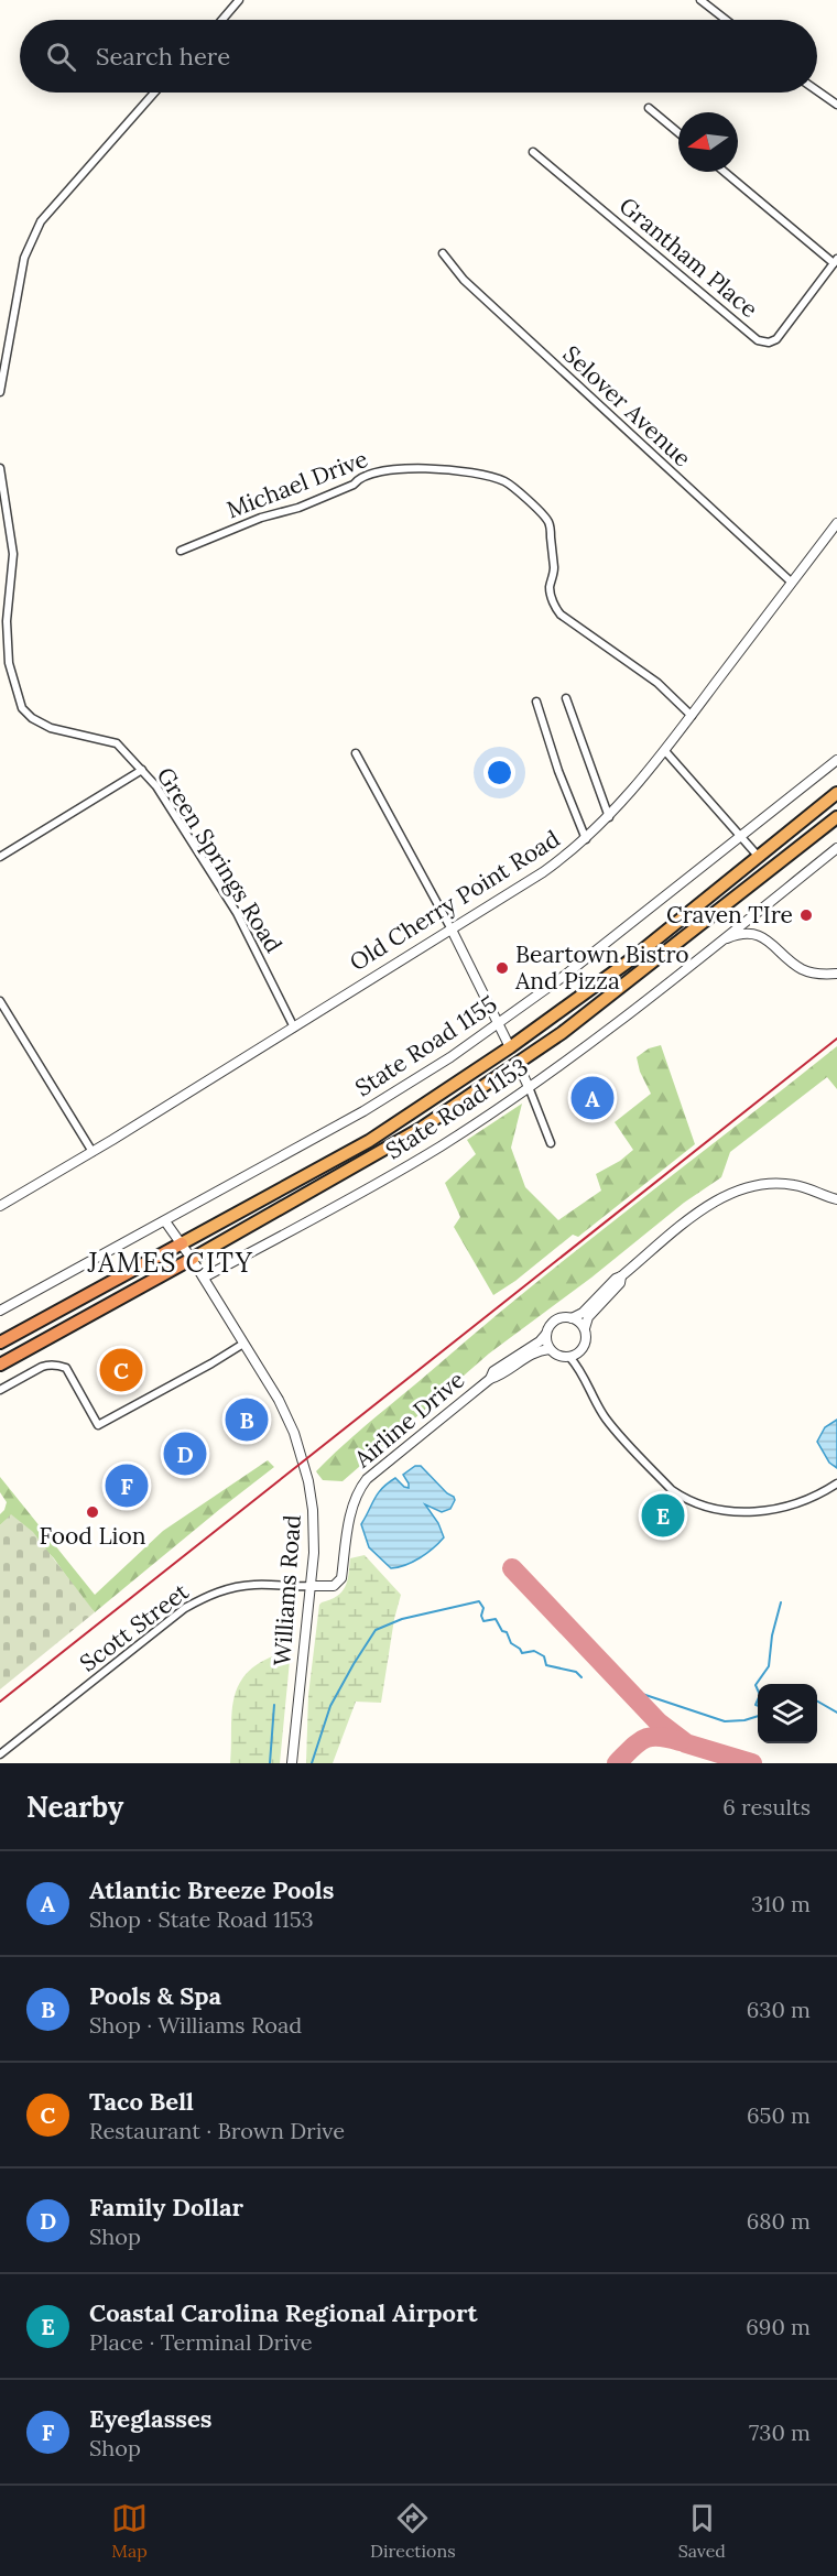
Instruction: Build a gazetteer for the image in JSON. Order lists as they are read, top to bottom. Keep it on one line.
{"streets":{"street":["Grantham Place","Selover Avenue","Michael Drive","Green Springs Road","Old Cherry Point Road","State Road 1155","State Road 1153","Airline Drive","Williams Road","Scott Street"]},"crossings":[["Selover Avenue","Old Cherry Point Road"],["Michael Drive","Old Cherry Point Road"],["Green Springs Road","Old Cherry Point Road"],["State Road 1155","Williams Road"],["State Road 1153","Williams Road"],["Airline Drive","Williams Road"],["Airline Drive","Scott Street"],["Williams Road","Scott Street"]],"districts":["JAMES CITY"],"places":["Craven TIre","Beartown Bistro And Pizza","Food Lion"],"north":"left","page":{"search":"Search here","pins":["A","C","B","D","F","E"],"heading":["Nearby","6 results"],"list":[{"mark":"A","name":"Atlantic Breeze Pools","note":"Shop · State Road 1153","value":"310 m"},{"mark":"B","name":"Pools & Spa","note":"Shop · Williams Road","value":"630 m"},{"mark":"C","name":"Taco Bell","note":"Restaurant · Brown Drive","value":"650 m"},{"mark":"D","name":"Family Dollar","note":"Shop","value":"680 m"},{"mark":"E","name":"Coastal Carolina Regional Airport","note":"Place · Terminal Drive","value":"690 m"},{"mark":"F","name":"Eyeglasses","note":"Shop","value":"730 m"}],"nav":["Map","Directions","Saved"]}}
